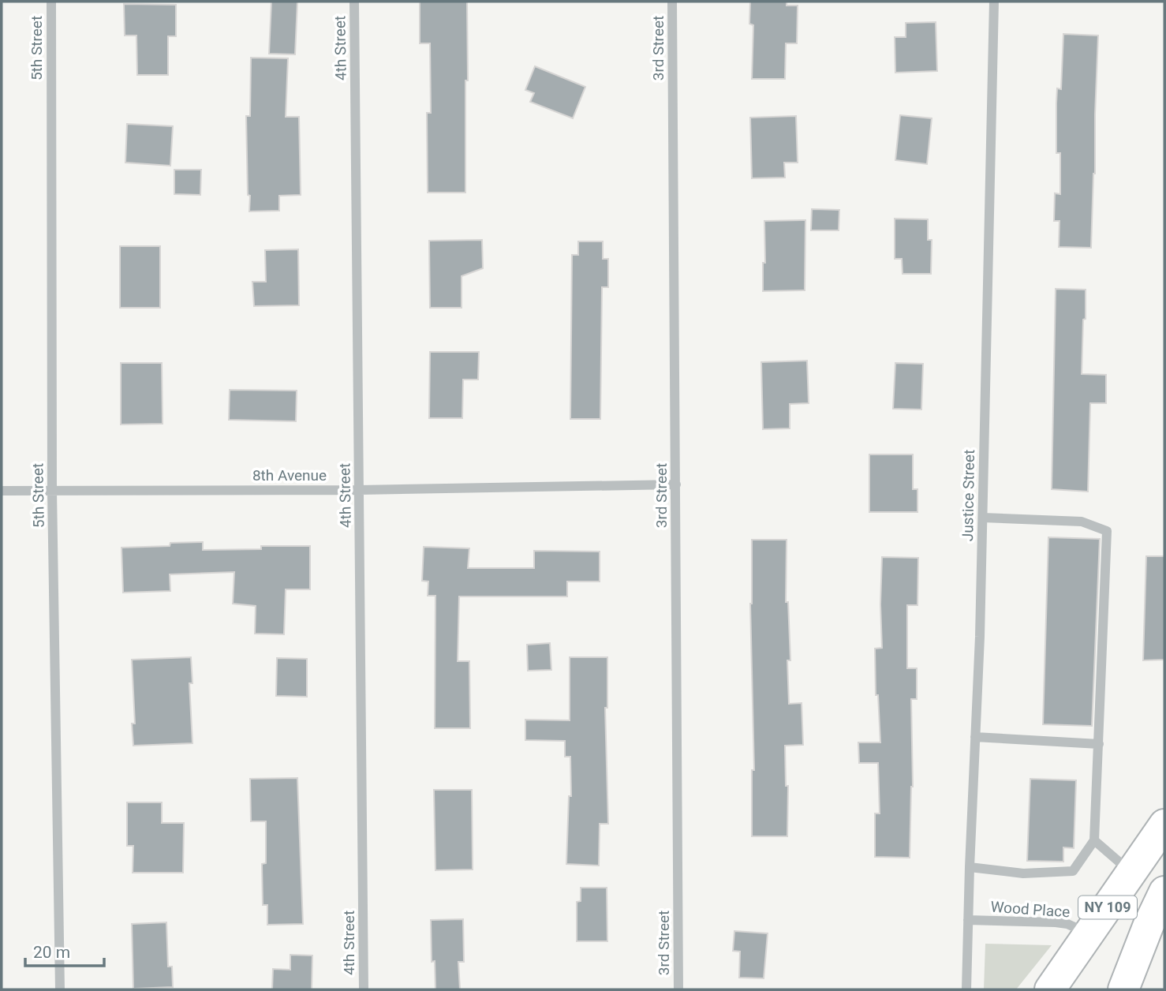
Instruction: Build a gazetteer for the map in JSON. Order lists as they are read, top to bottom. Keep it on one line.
{"streets":{"main road":["NY 109"],"street":["5th Street","4th Street","3rd Street","8th Avenue","Justice Street","Wood Place"]},"crossings":[["5th Street","8th Avenue"],["4th Street","8th Avenue"],["3rd Street","8th Avenue"],["Justice Street","Wood Place"],["NY 109","Wood Place"]],"scale_bar":"20 m"}
